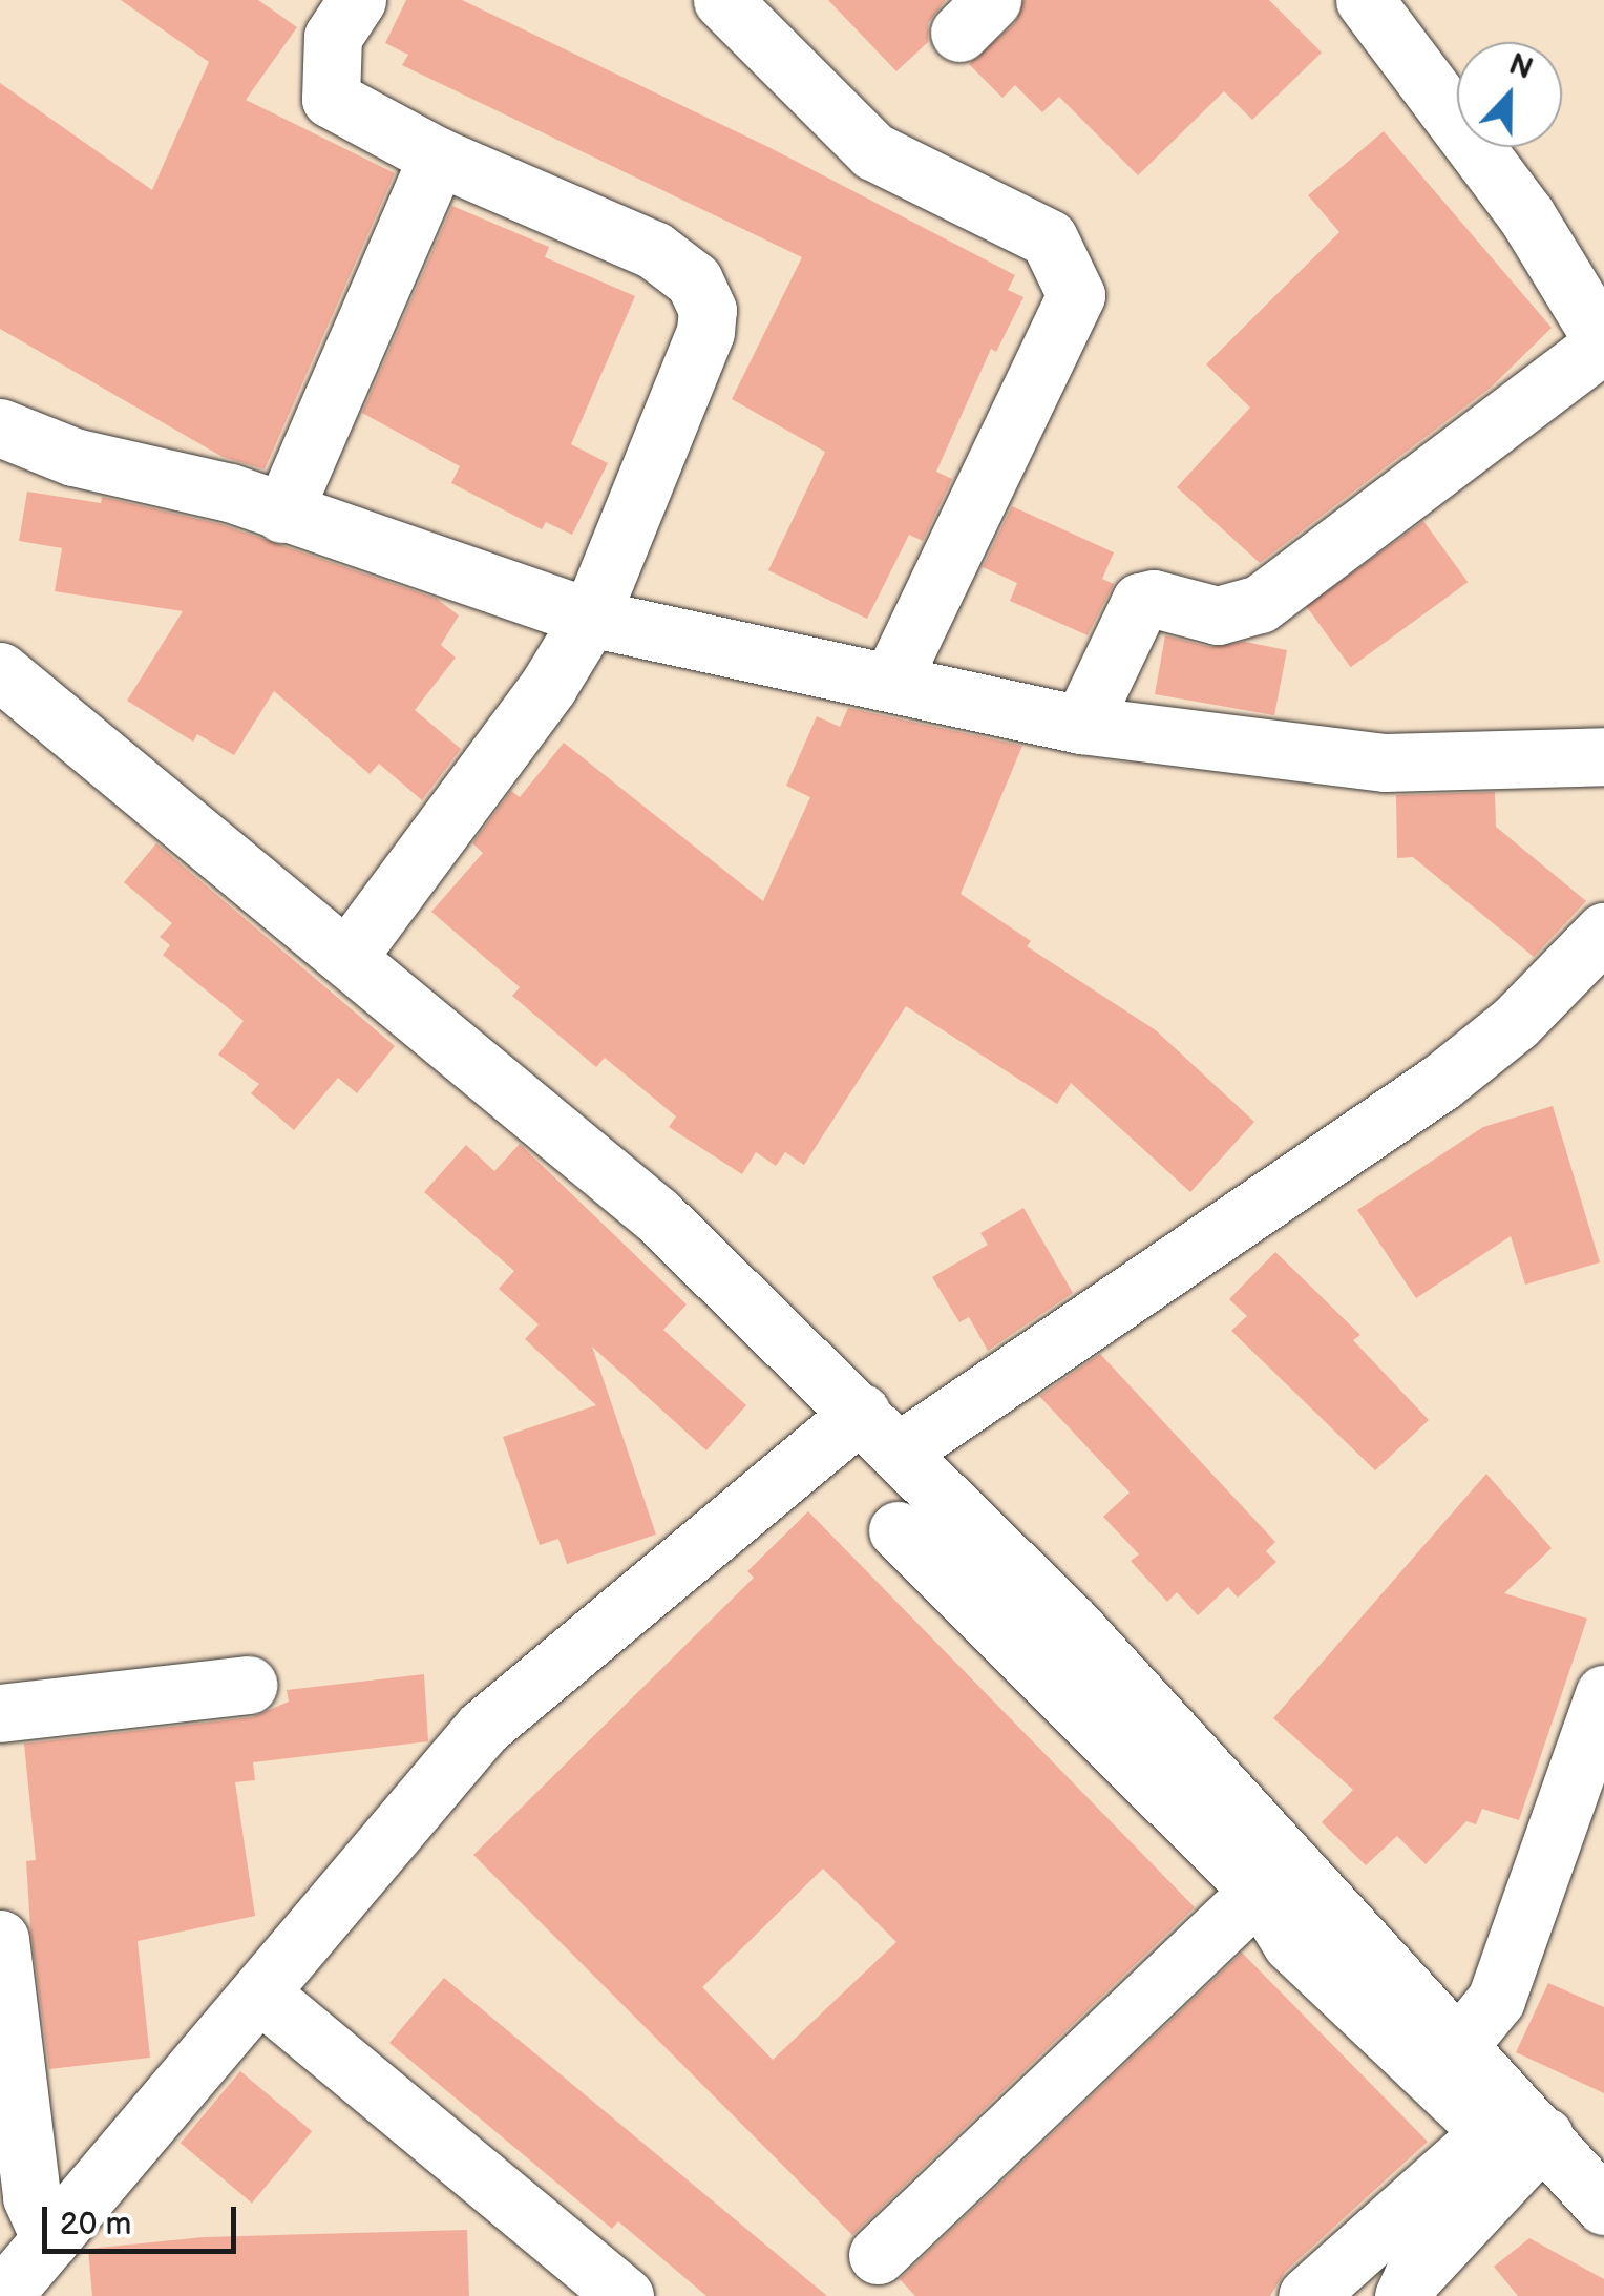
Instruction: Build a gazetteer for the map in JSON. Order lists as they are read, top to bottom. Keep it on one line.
{"scale_bar":"20 m","north":"top"}
